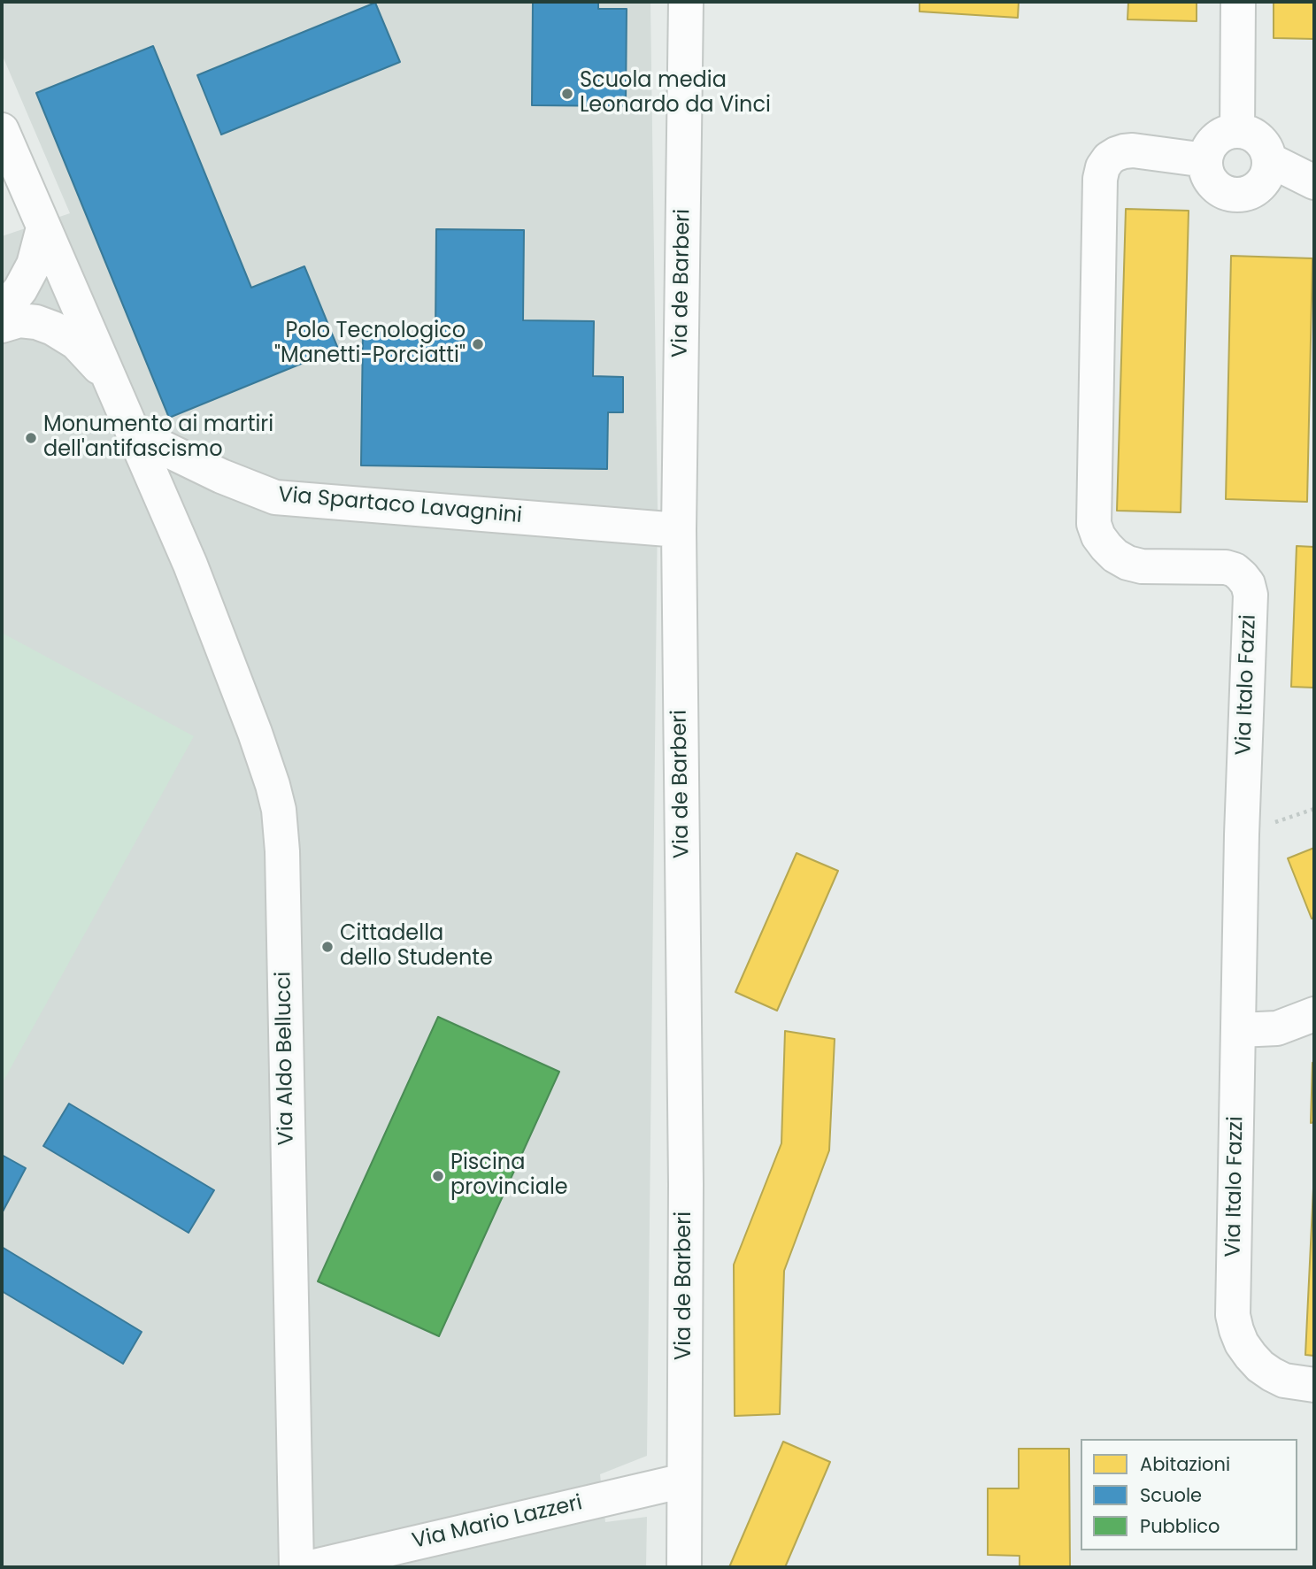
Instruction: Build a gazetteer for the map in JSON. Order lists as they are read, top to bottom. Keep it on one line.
{"streets":{"street":["Via de Barberi","Via Spartaco Lavagnini","Via Italo Fazzi","Via Aldo Bellucci","Via Mario Lazzeri"]},"crossings":[["Via de Barberi","Via Spartaco Lavagnini"],["Via de Barberi","Via Mario Lazzeri"],["Via Spartaco Lavagnini","Via Aldo Bellucci"]],"places":["Scuola media Leonardo da Vinci","Polo Tecnologico \"Manetti-Porciatti\"","Monumento ai martiri dell'antifascismo","Cittadella dello Studente","Piscina provinciale"],"legend":["Abitazioni","Scuole","Pubblico"]}
